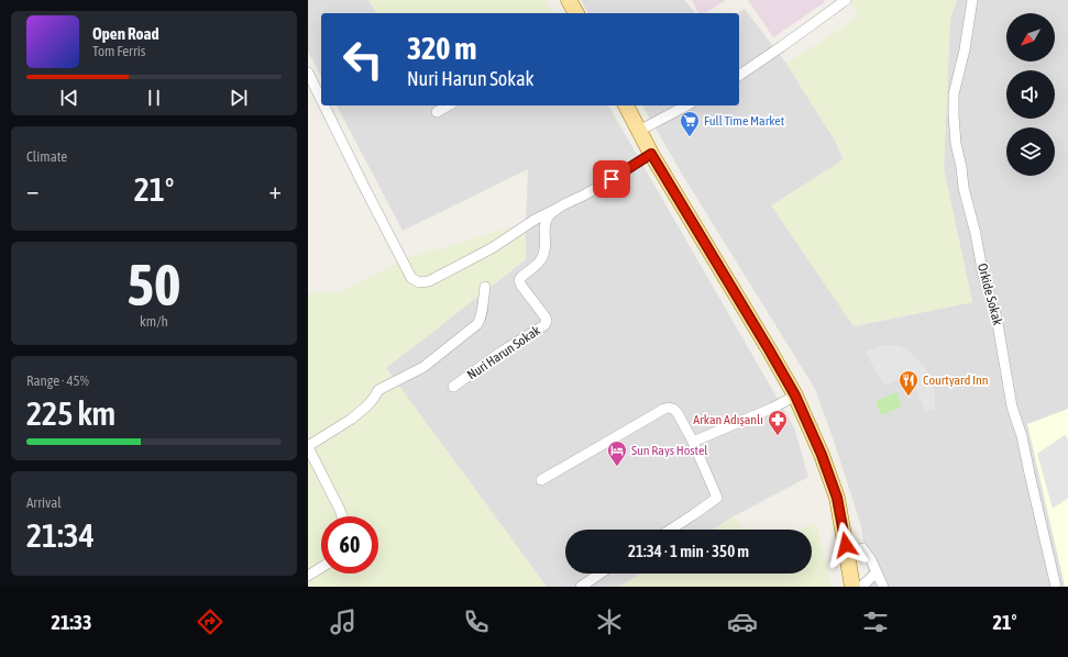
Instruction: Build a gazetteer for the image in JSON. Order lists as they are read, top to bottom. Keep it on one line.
{"streets":{"street":["Orkide Sokak","Nuri Harun Sokak"]},"places":{"supermarket":["Full Time Market"],"restaurant":["Courtyard Inn"],"pharmacy":["Arkan Adışanlı"],"hotel":["Sun Rays Hostel"]},"north":"bottom left","page":{"turn":["320 m","Nuri Harun Sokak"],"song":["Open Road","Tom Ferris"],"tile":["Climate",["50","km/h"],["Range · 45%","225 km"],["Arrival","21:34"]],"heat":["−","21°","+"],"limit":"60","trip":"21:34 · 1 min · 350 m","tabs":["21:33","21°"]}}
